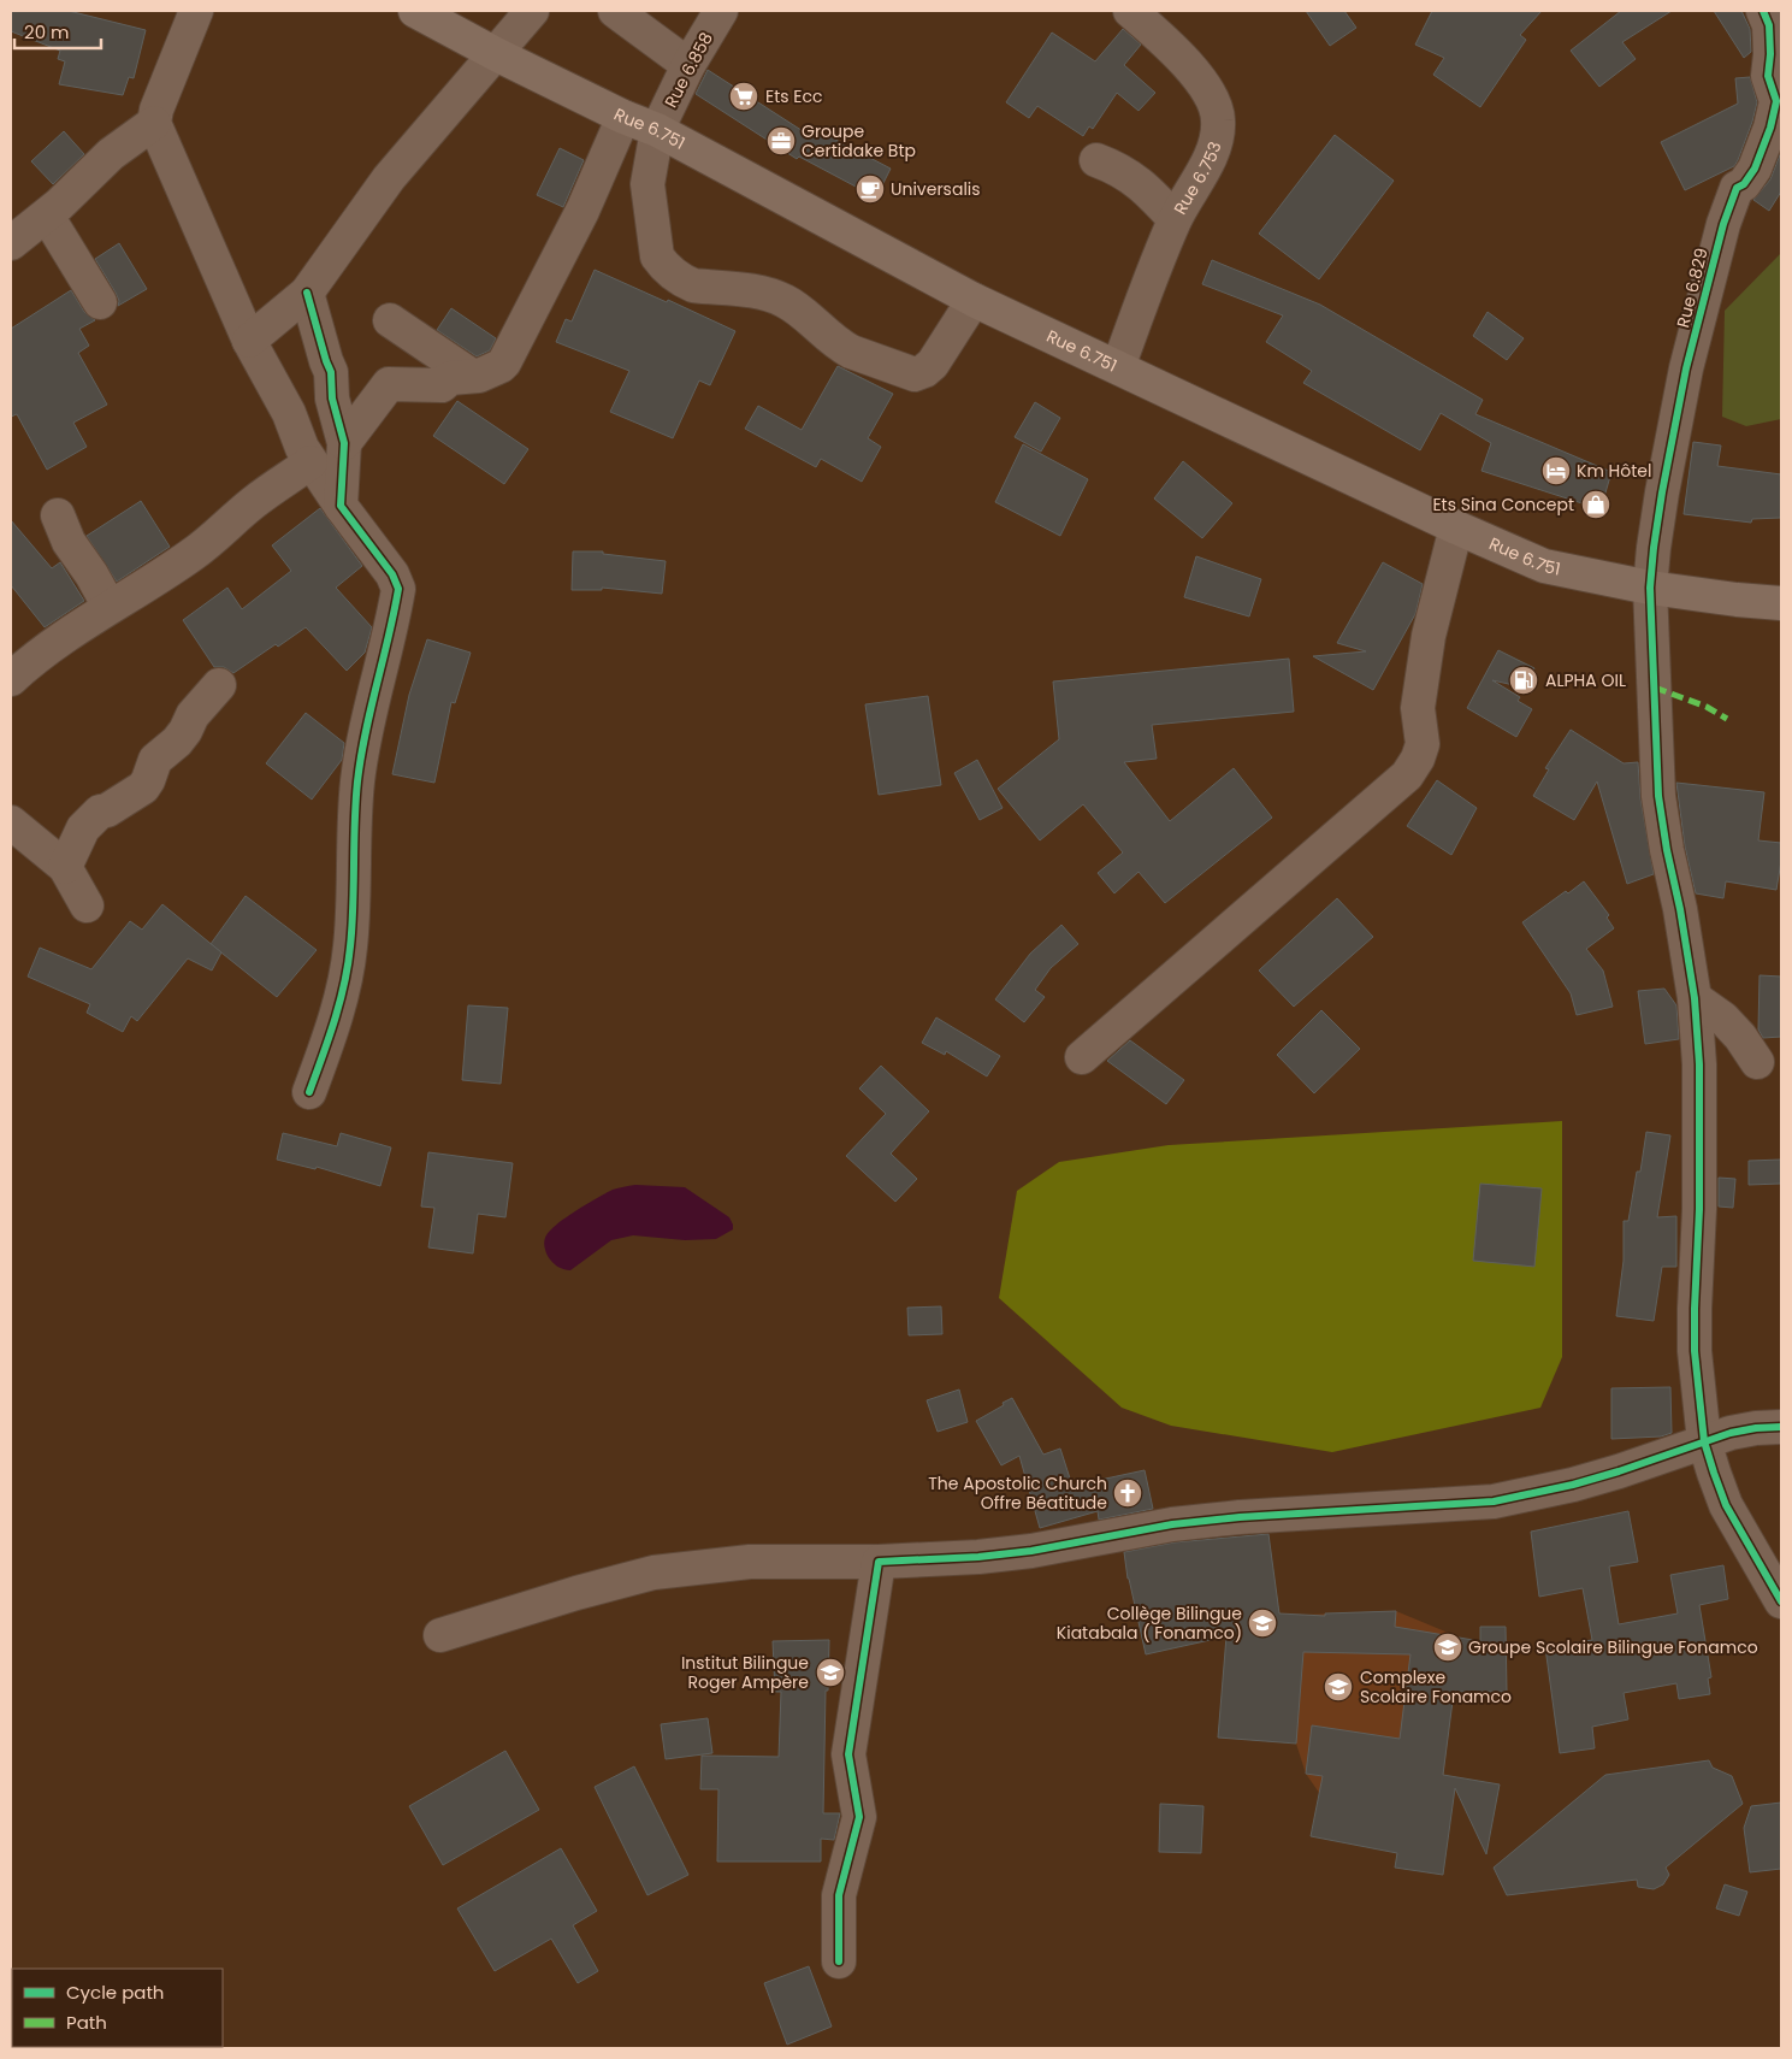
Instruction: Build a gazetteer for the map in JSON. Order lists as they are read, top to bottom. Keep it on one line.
{"streets":{"main road":["Rue 6.751"],"street":["Rue 6.858","Rue 6.753","Rue 6.829"]},"crossings":[["Rue 6.858","Rue 6.751"],["Rue 6.751","Rue 6.753"],["Rue 6.751","Rue 6.829"]],"places":{"supermarket":["Ets Ecc"],"office":["Groupe Certidake Btp"],"cafe":["Universalis"],"hotel":["Km Hôtel"],"shop":["Ets Sina Concept"],"fuel station":["ALPHA OIL"],"church":["The Apostolic Church Offre Béatitude"],"school or university":["Collège Bilingue Kiatabala ( Fonamco)","Groupe Scolaire Bilingue Fonamco","Institut Bilingue Roger Ampère","Complexe Scolaire Fonamco"]},"legend":["Cycle path","Path"],"scale_bar":"20 m"}
